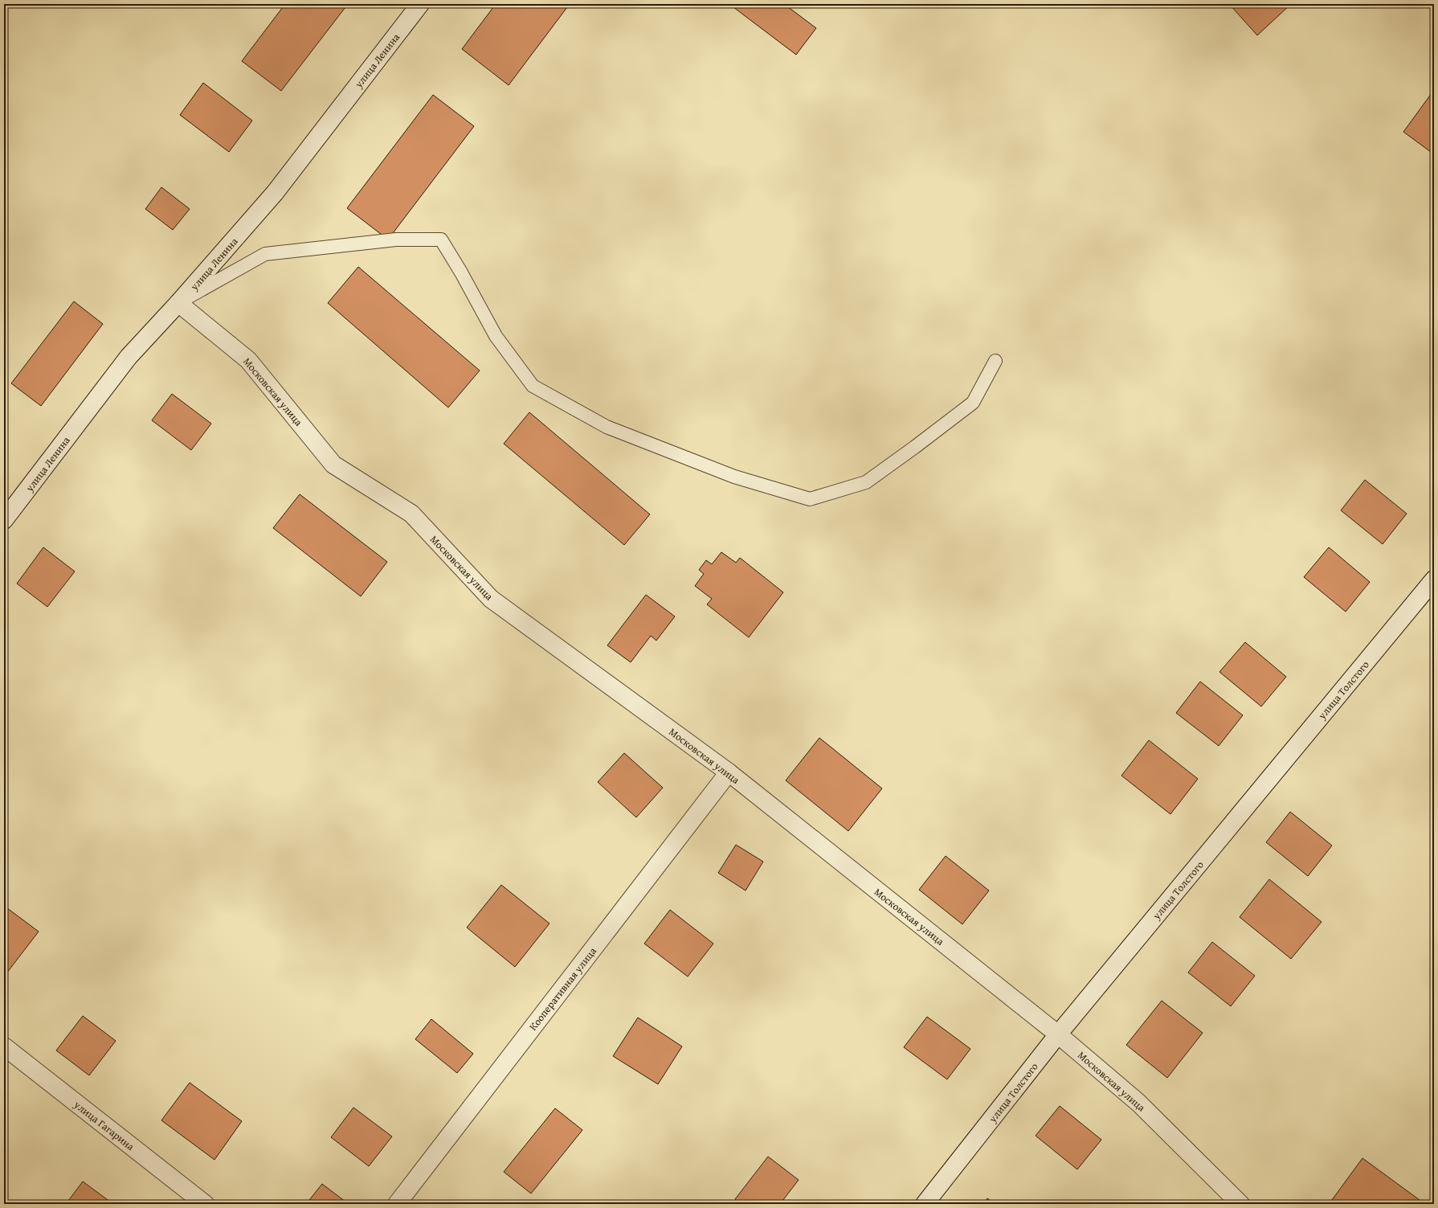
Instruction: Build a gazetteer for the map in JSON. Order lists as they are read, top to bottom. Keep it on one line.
{"streets":{"street":["улица Ленина","Московская улица","улица Толстого","Кооперативная улица","улица Гагарина"]},"crossings":[["улица Ленина","Московская улица"],["Московская улица","улица Толстого"],["Московская улица","Кооперативная улица"]]}
